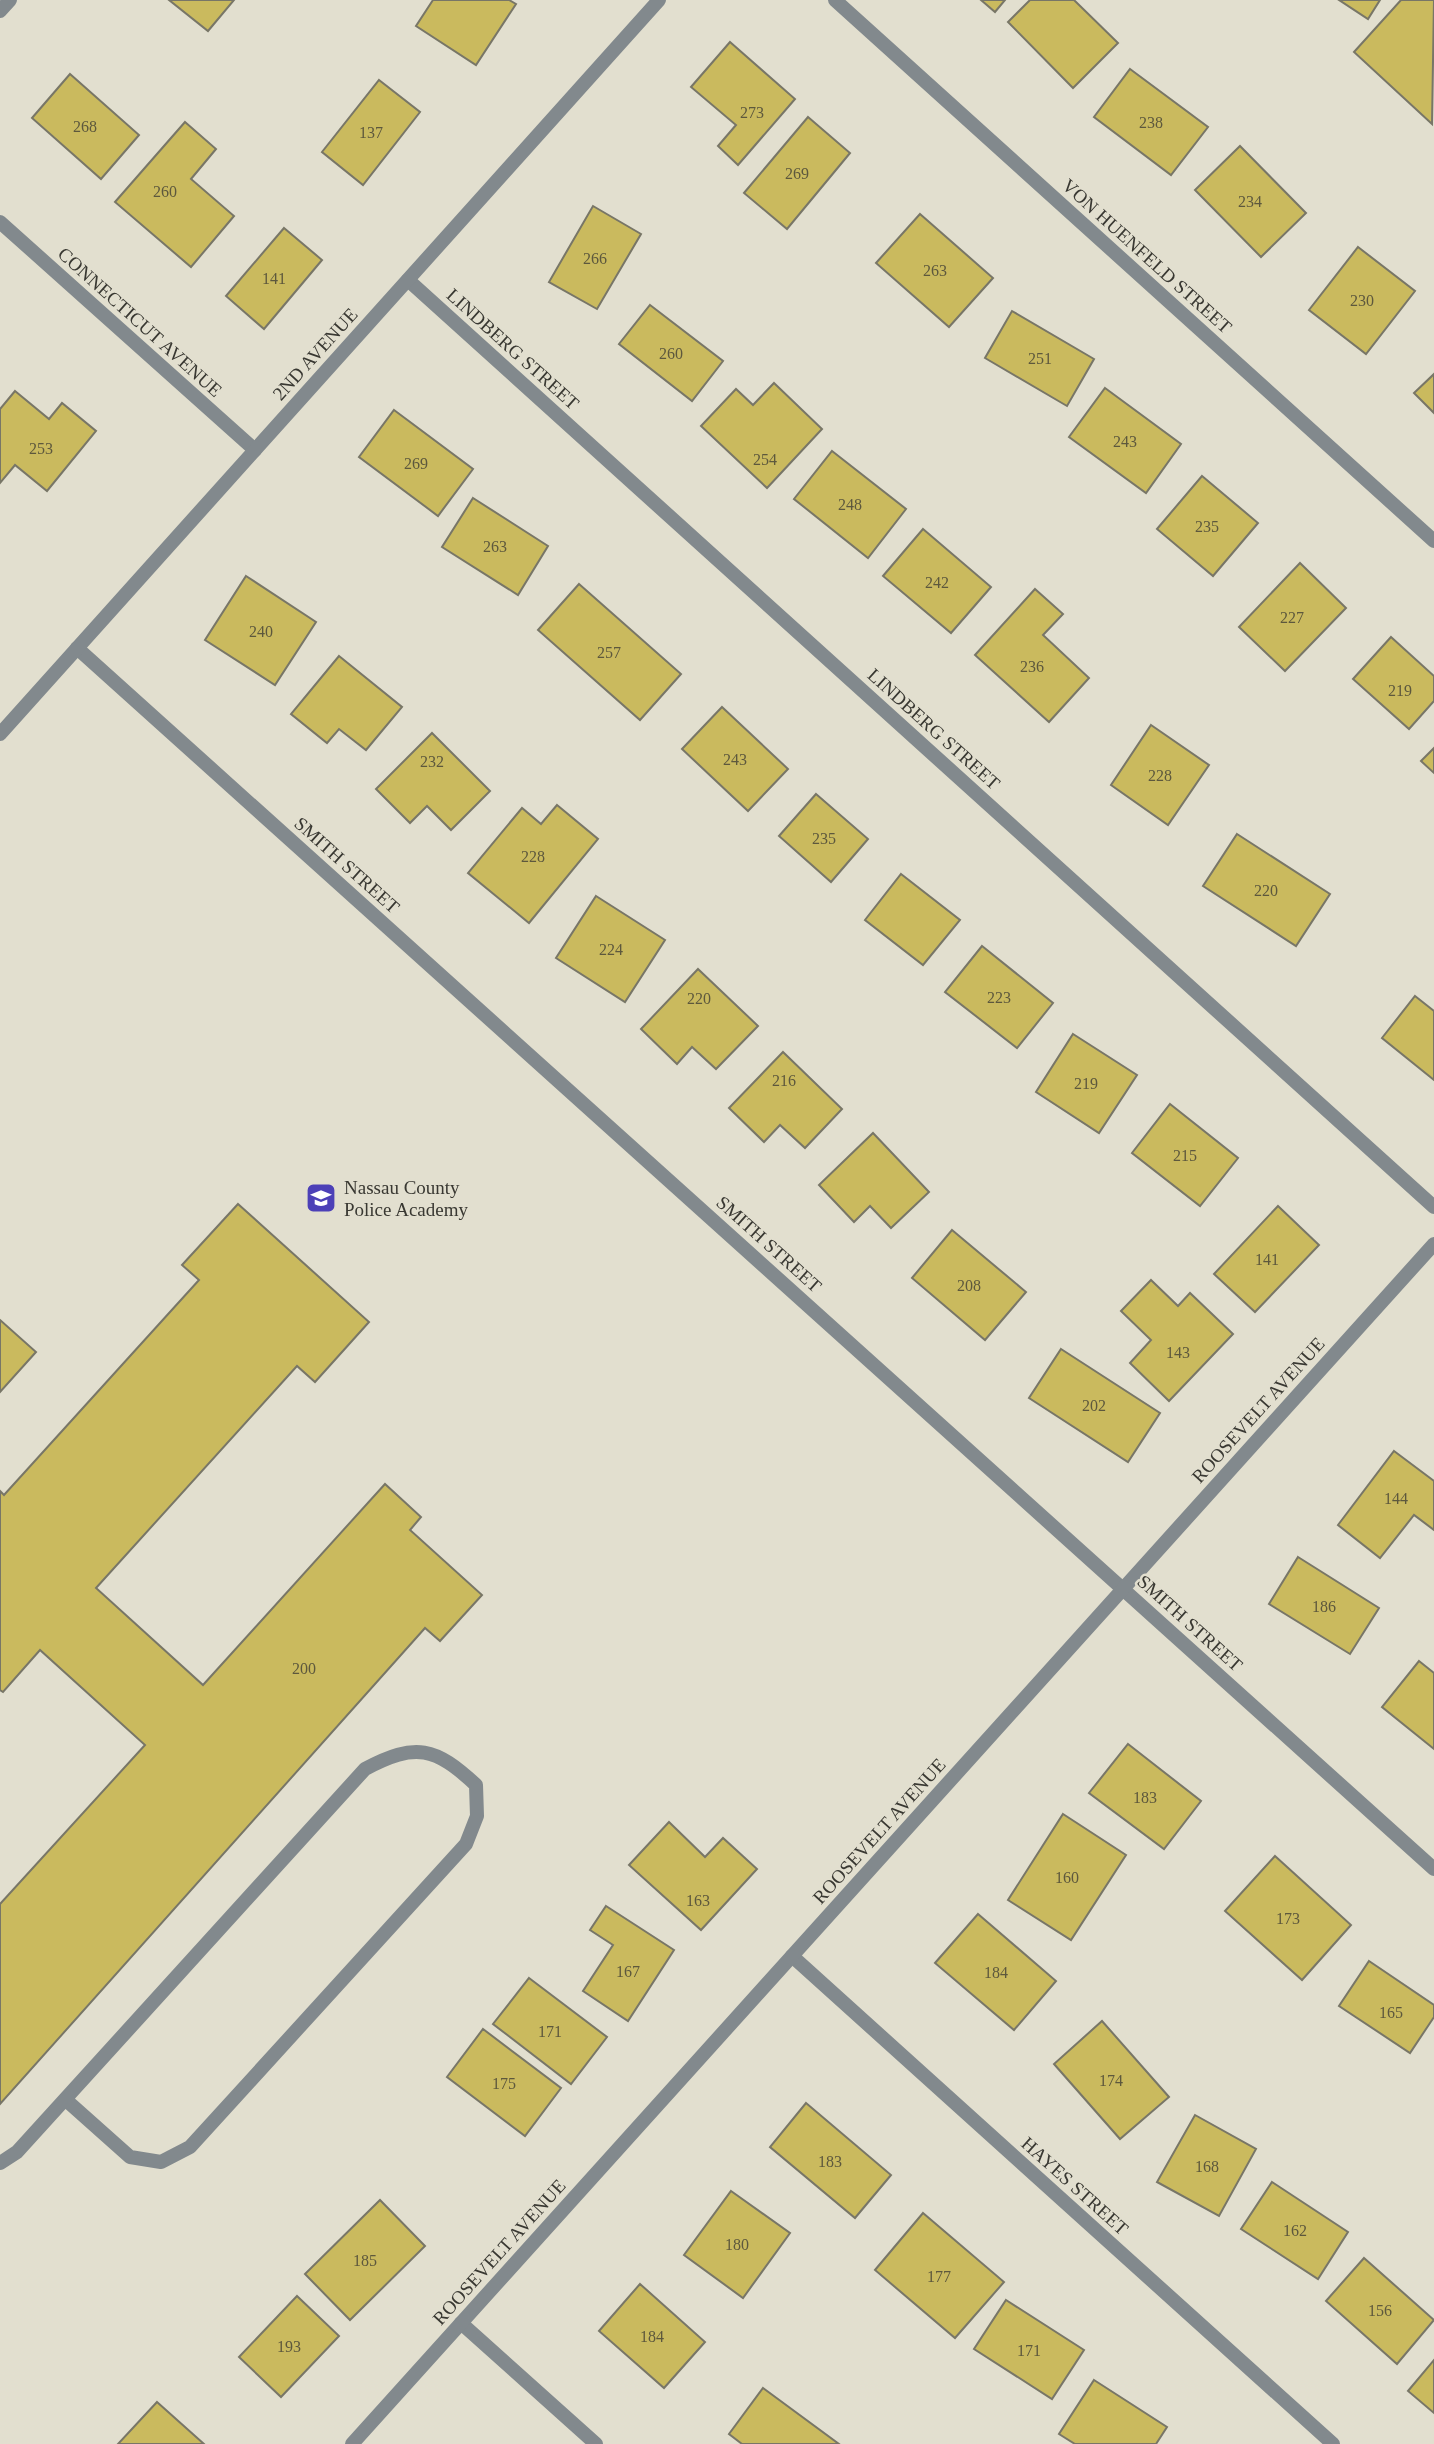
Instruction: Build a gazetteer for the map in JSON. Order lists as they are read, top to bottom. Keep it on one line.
{"streets":{"street":["VON HUENFELD STREET","CONNECTICUT AVENUE","LINDBERG STREET","2ND AVENUE","SMITH STREET","ROOSEVELT AVENUE","HAYES STREET"]},"crossings":[["CONNECTICUT AVENUE","2ND AVENUE"],["LINDBERG STREET","2ND AVENUE"],["2ND AVENUE","SMITH STREET"],["SMITH STREET","ROOSEVELT AVENUE"],["ROOSEVELT AVENUE","HAYES STREET"]],"places":{"school or university":["Nassau County Police Academy"]},"house_numbers":["273","238","268","137","269","260","234","266","263","141","230","260","251","243","253","254","269","248","235","263","242","227","240","257","236","219","243","232","228","235","228","220","224","223","220","216","219","215","141","208","143","202","144","186","200","183","160","163","173","167","184","165","171","174","175","183","168","162","180","185","177","156","184","193","171"]}
